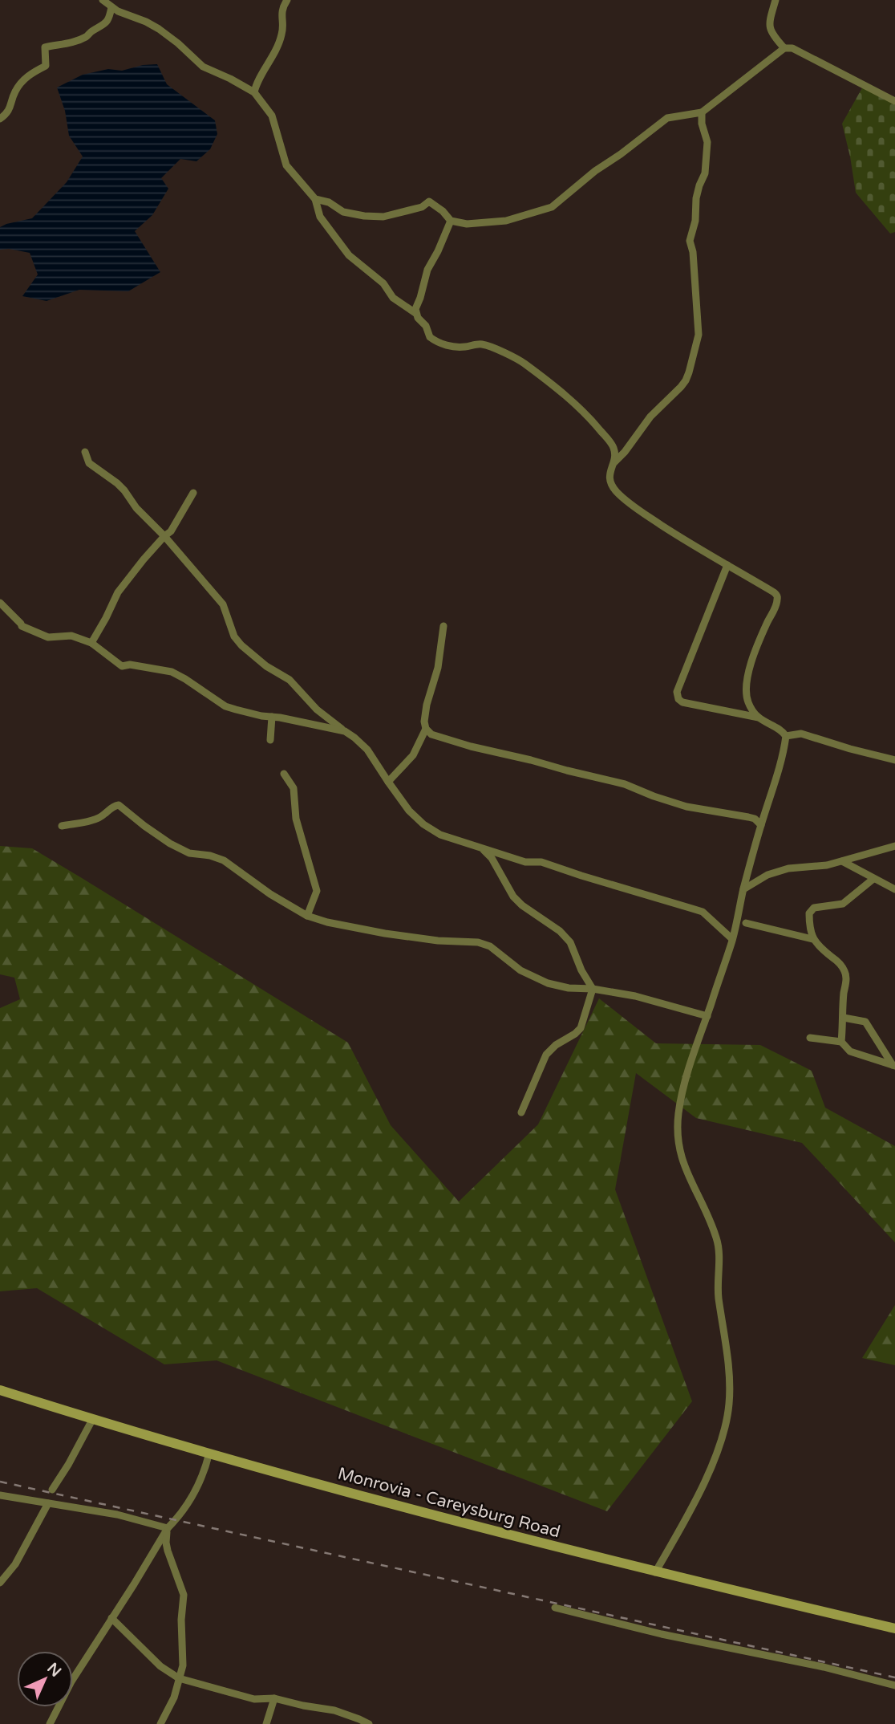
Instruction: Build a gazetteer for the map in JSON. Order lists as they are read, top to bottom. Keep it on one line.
{"streets":{"main road":["Monrovia - Careysburg Road"]},"north":"top right"}
